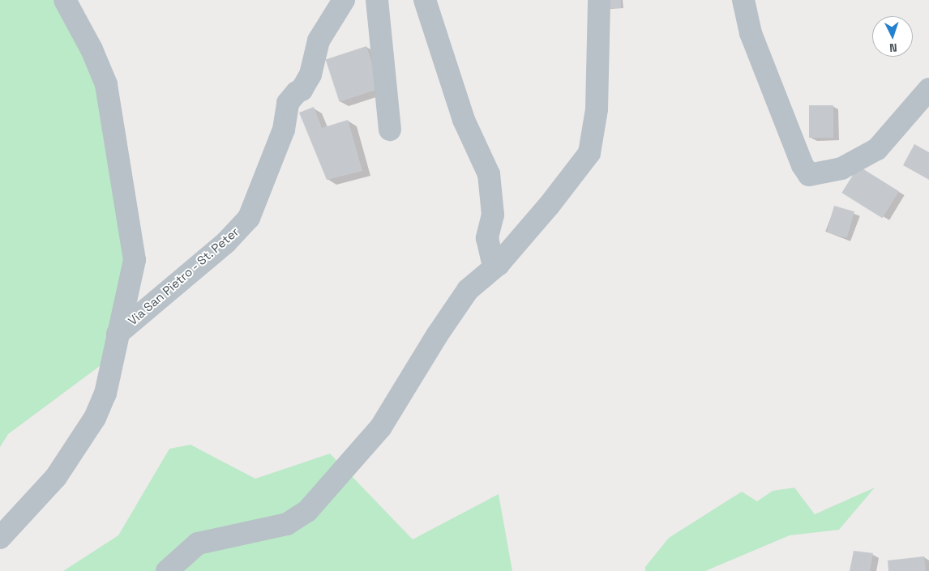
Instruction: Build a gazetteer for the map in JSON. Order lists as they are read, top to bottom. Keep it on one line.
{"streets":{"street":["Via San Pietro - St. Peter"]},"north":"bottom"}
